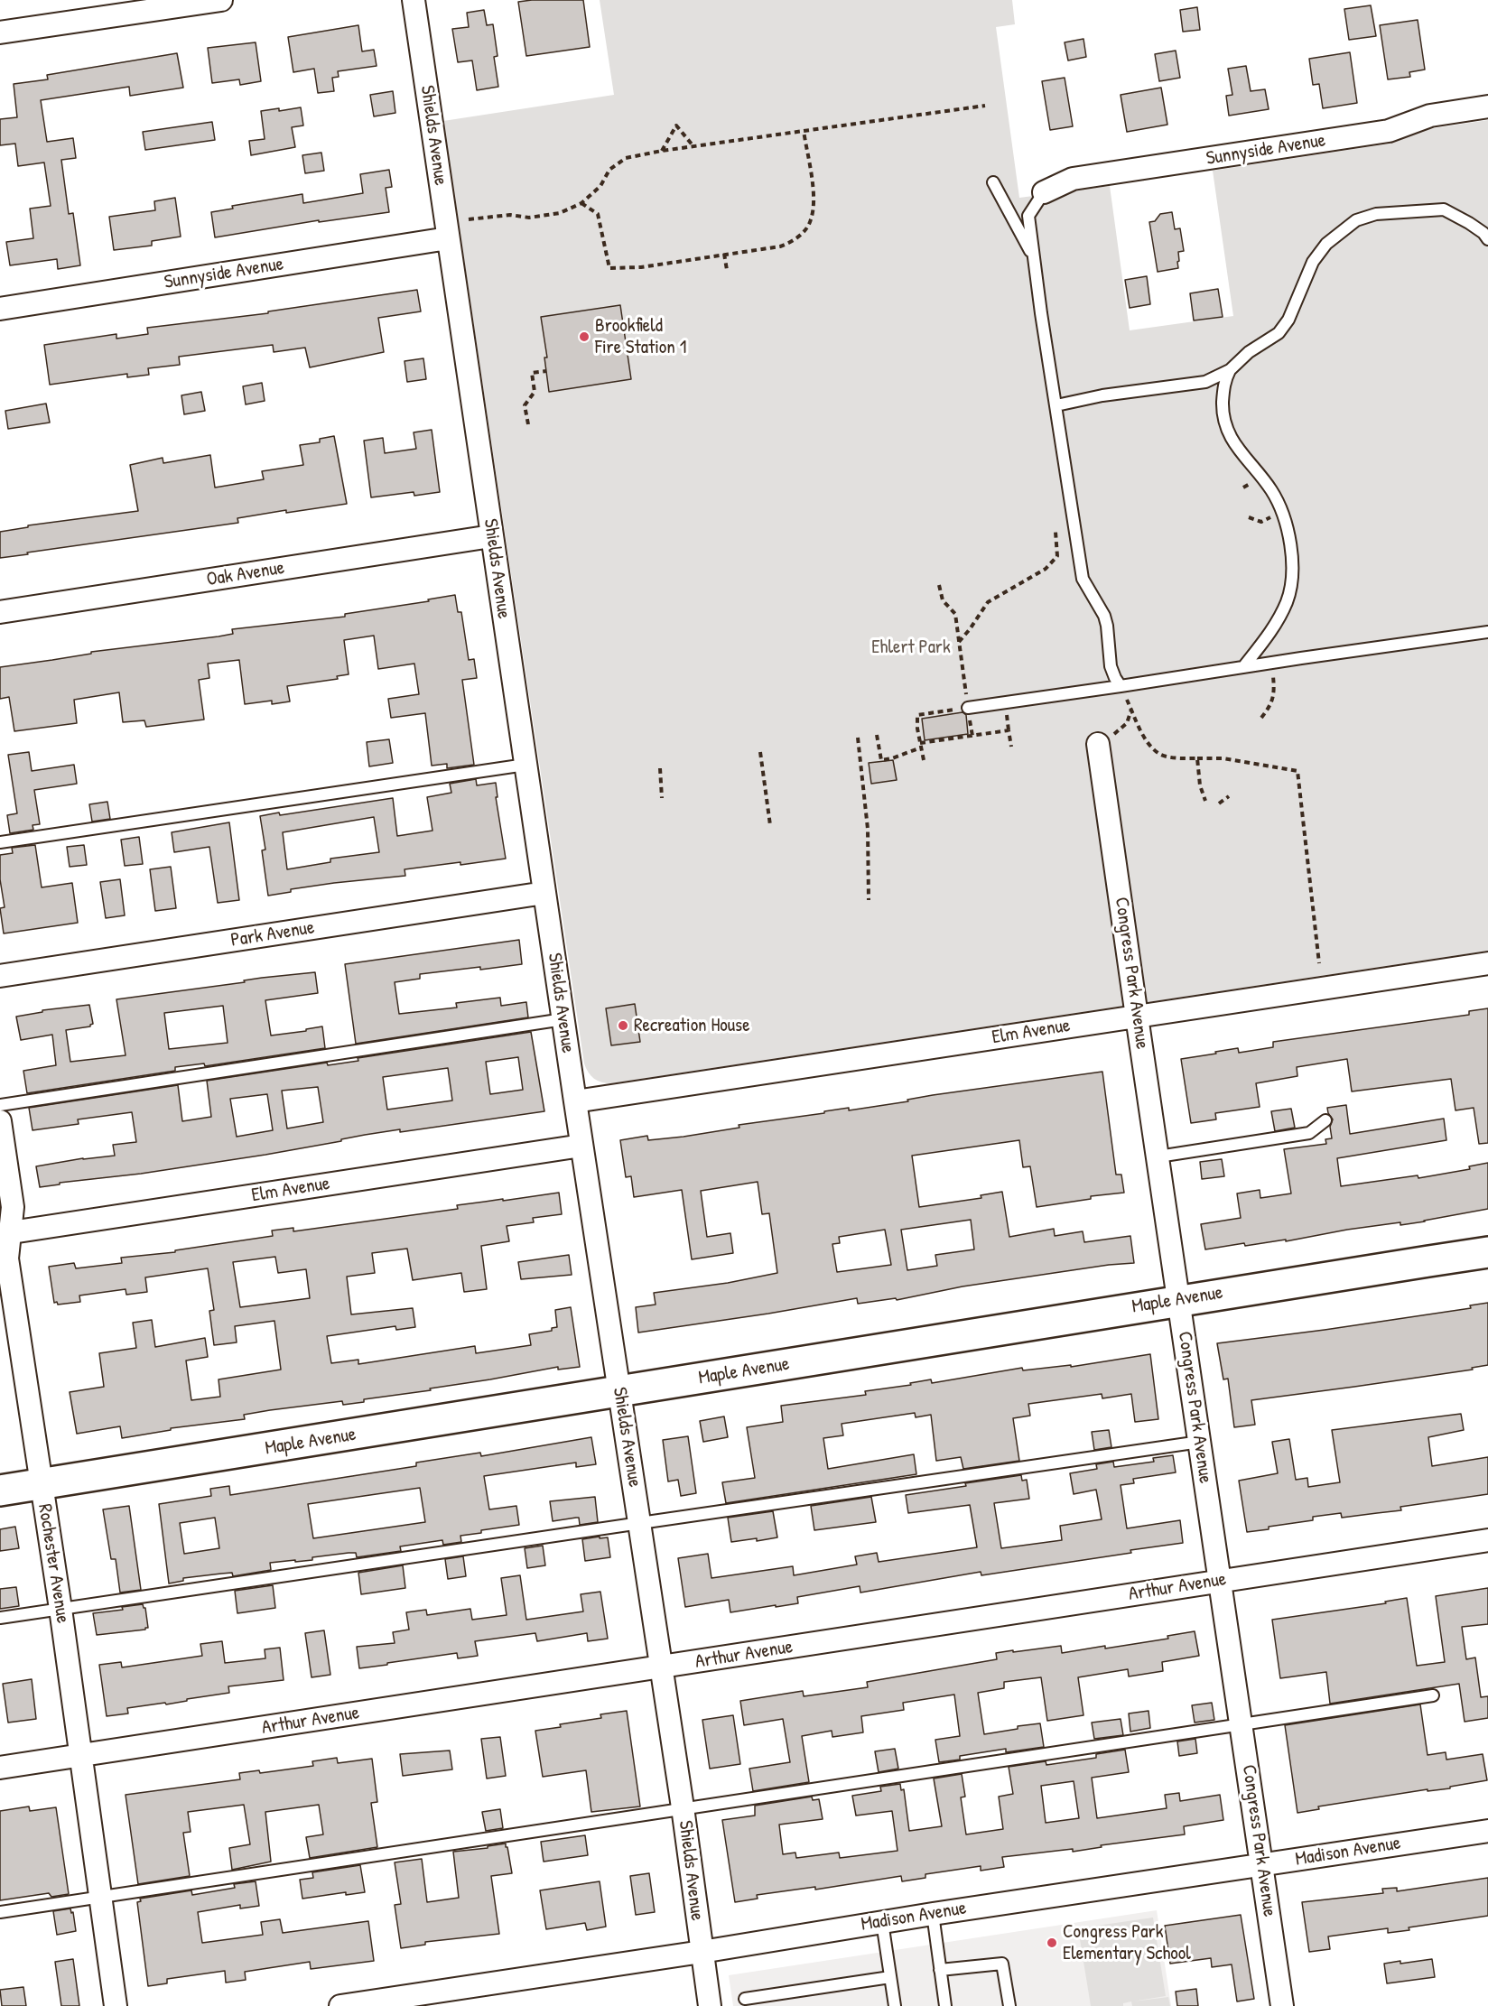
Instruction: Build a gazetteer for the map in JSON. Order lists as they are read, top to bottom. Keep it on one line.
{"streets":{"street":["Shields Avenue","Sunnyside Avenue","Oak Avenue","Park Avenue","Congress Park Avenue","Elm Avenue","Maple Avenue","Rochester Avenue","Arthur Avenue","Madison Avenue"]},"crossings":[["Shields Avenue","Sunnyside Avenue"],["Shields Avenue","Oak Avenue"],["Shields Avenue","Park Avenue"],["Shields Avenue","Elm Avenue"],["Shields Avenue","Maple Avenue"],["Shields Avenue","Arthur Avenue"],["Shields Avenue","Madison Avenue"],["Congress Park Avenue","Elm Avenue"],["Congress Park Avenue","Maple Avenue"],["Congress Park Avenue","Arthur Avenue"],["Congress Park Avenue","Madison Avenue"],["Elm Avenue","Rochester Avenue"],["Maple Avenue","Rochester Avenue"],["Rochester Avenue","Arthur Avenue"]],"parks":["Ehlert Park"],"places":["Brookfield Fire Station 1","Recreation House","Congress Park Elementary School"]}
